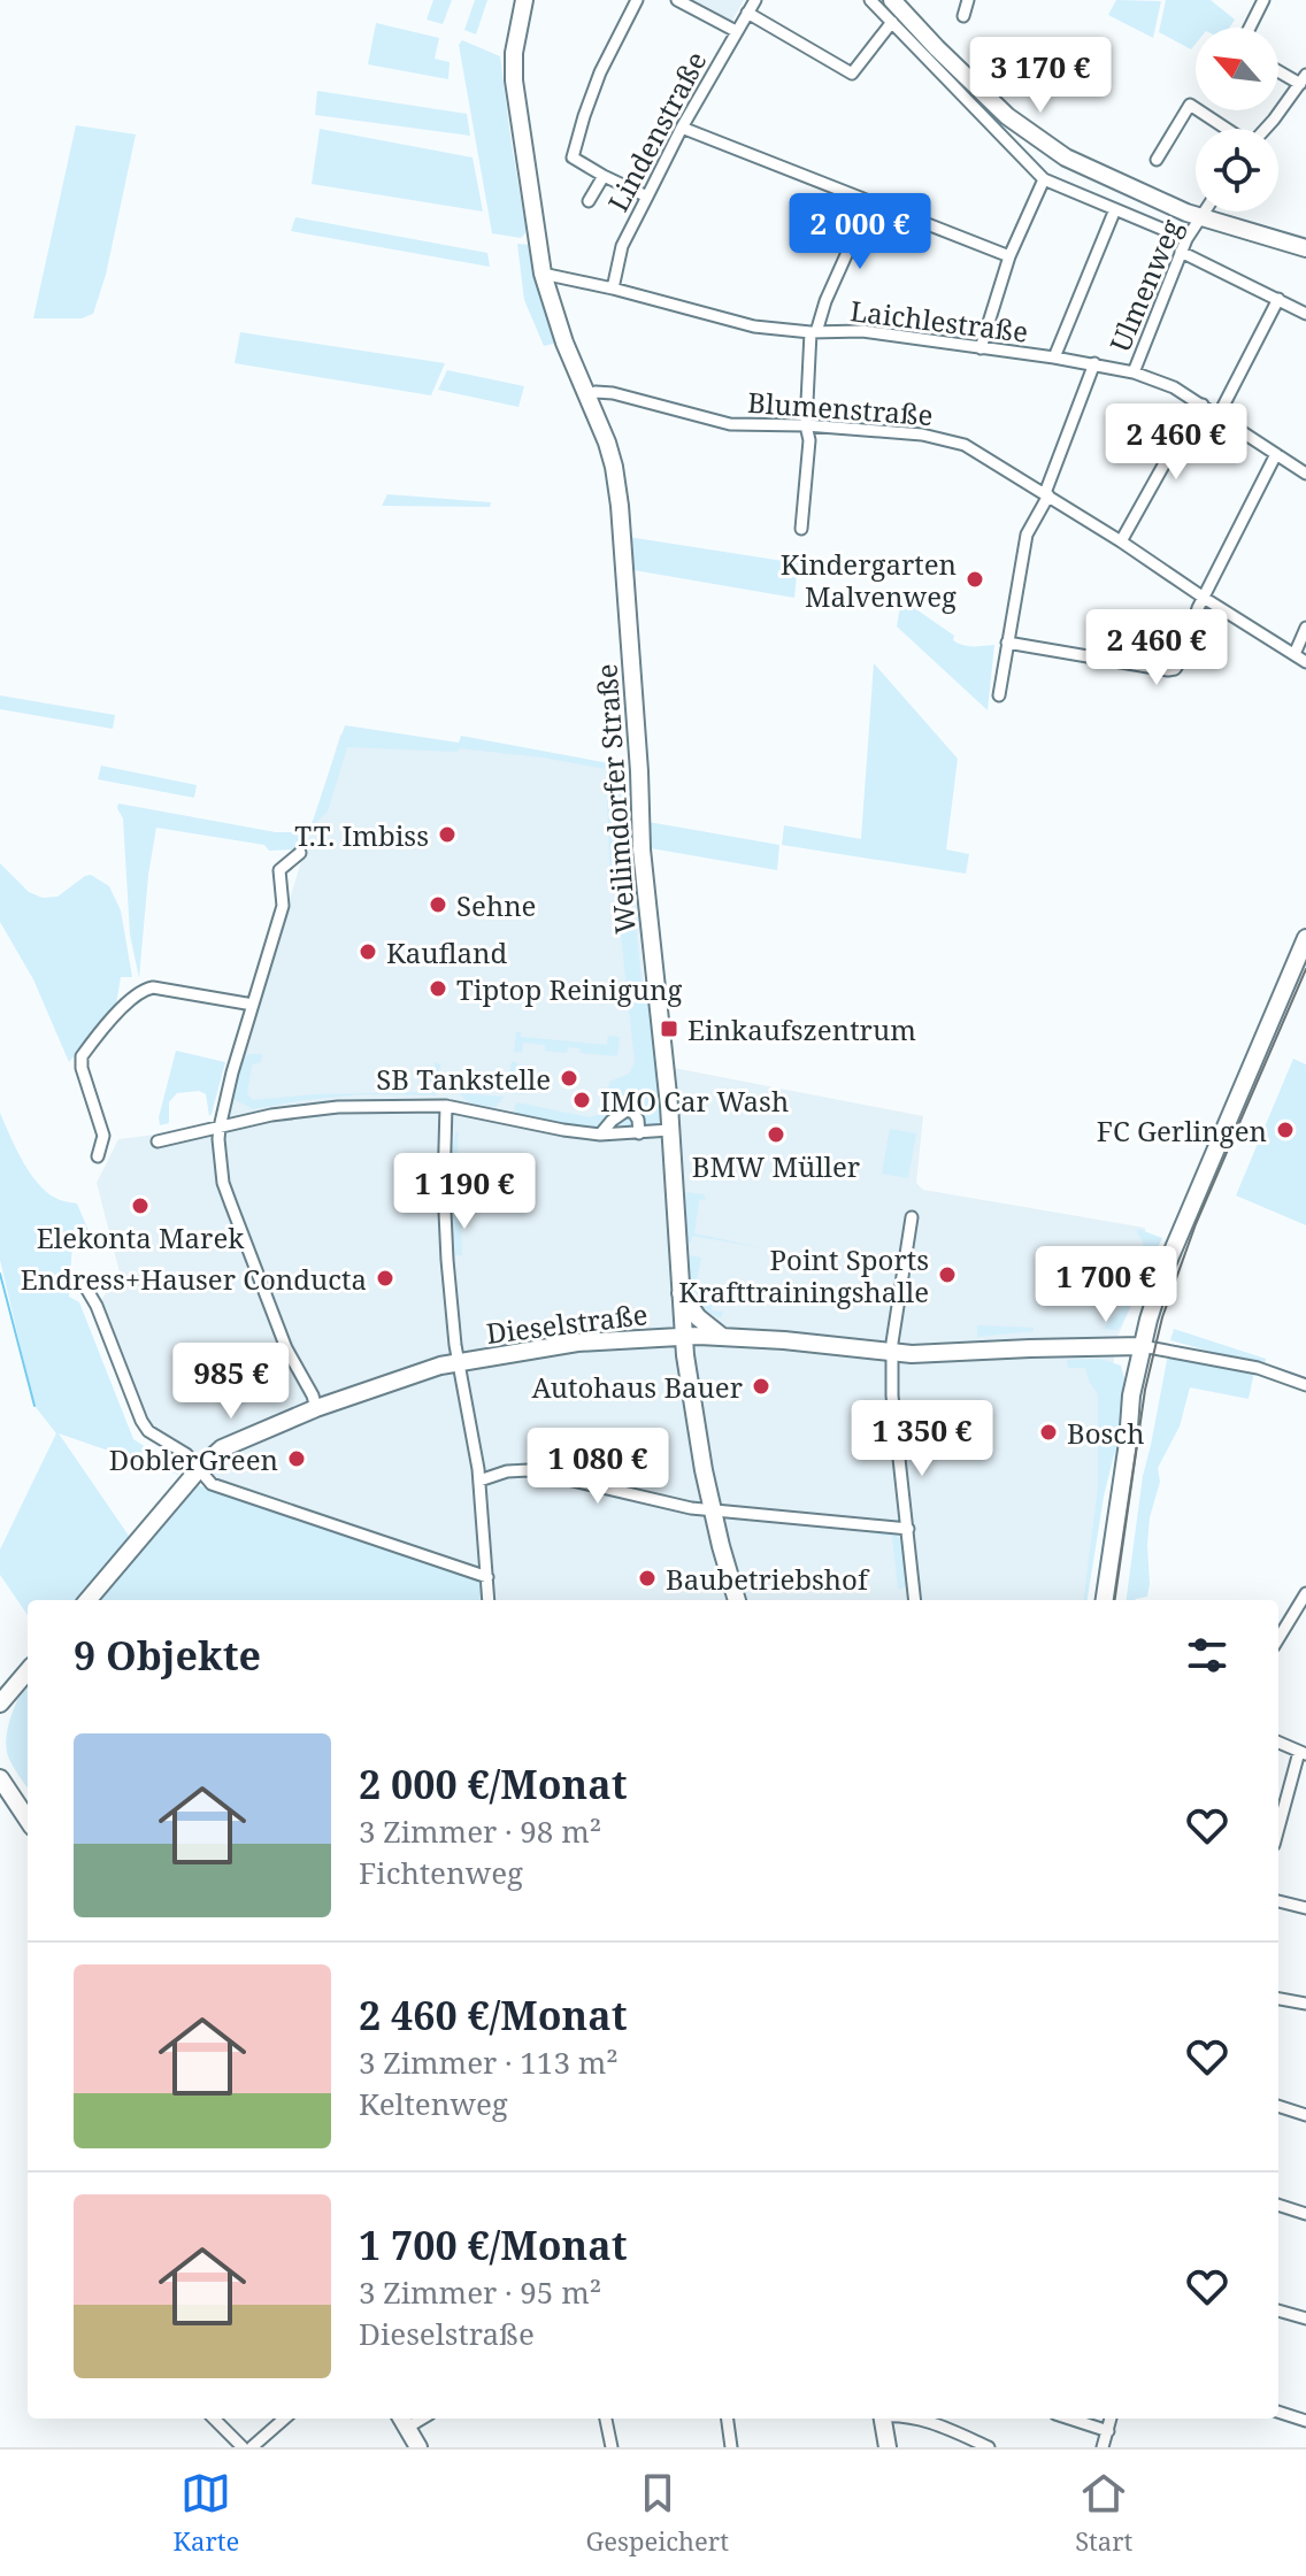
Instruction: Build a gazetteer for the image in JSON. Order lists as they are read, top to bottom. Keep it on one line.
{"streets":{"main road":["Weilimdorfer Straße","Dieselstraße"],"street":["Lindenstraße","Ulmenweg","Laichlestraße","Blumenstraße"]},"crossings":[["Lindenstraße","Laichlestraße"],["Ulmenweg","Laichlestraße"],["Laichlestraße","Weilimdorfer Straße"],["Blumenstraße","Weilimdorfer Straße"],["Weilimdorfer Straße","Dieselstraße"]],"places":{"other":["Kindergarten Malvenweg","T.T. Imbiss","Sehne","Kaufland","Tiptop Reinigung","SB Tankstelle","IMO Car Wash","FC Gerlingen","BMW Müller","Elekonta Marek","Point Sports Krafttrainingshalle","Endress+Hauser Conducta","Autohaus Bauer","Bosch","DoblerGreen","Baubetriebshof"],"transit":["Einkaufszentrum"]},"north":"top left","page":{"price":["3 170 €","2 000 €","2 460 €","2 460 €","1 190 €","1 700 €","985 €","1 350 €","1 080 €"],"heading":"9 Objekte","list":[{"name":"2 000 €/Monat","note":"3 Zimmer · 98 m² · Fichtenweg"},{"name":"2 460 €/Monat","note":"3 Zimmer · 113 m² · Keltenweg"},{"name":"1 700 €/Monat","note":"3 Zimmer · 95 m² · Dieselstraße"}],"tabs":["Karte","Gespeichert","Start"]}}
